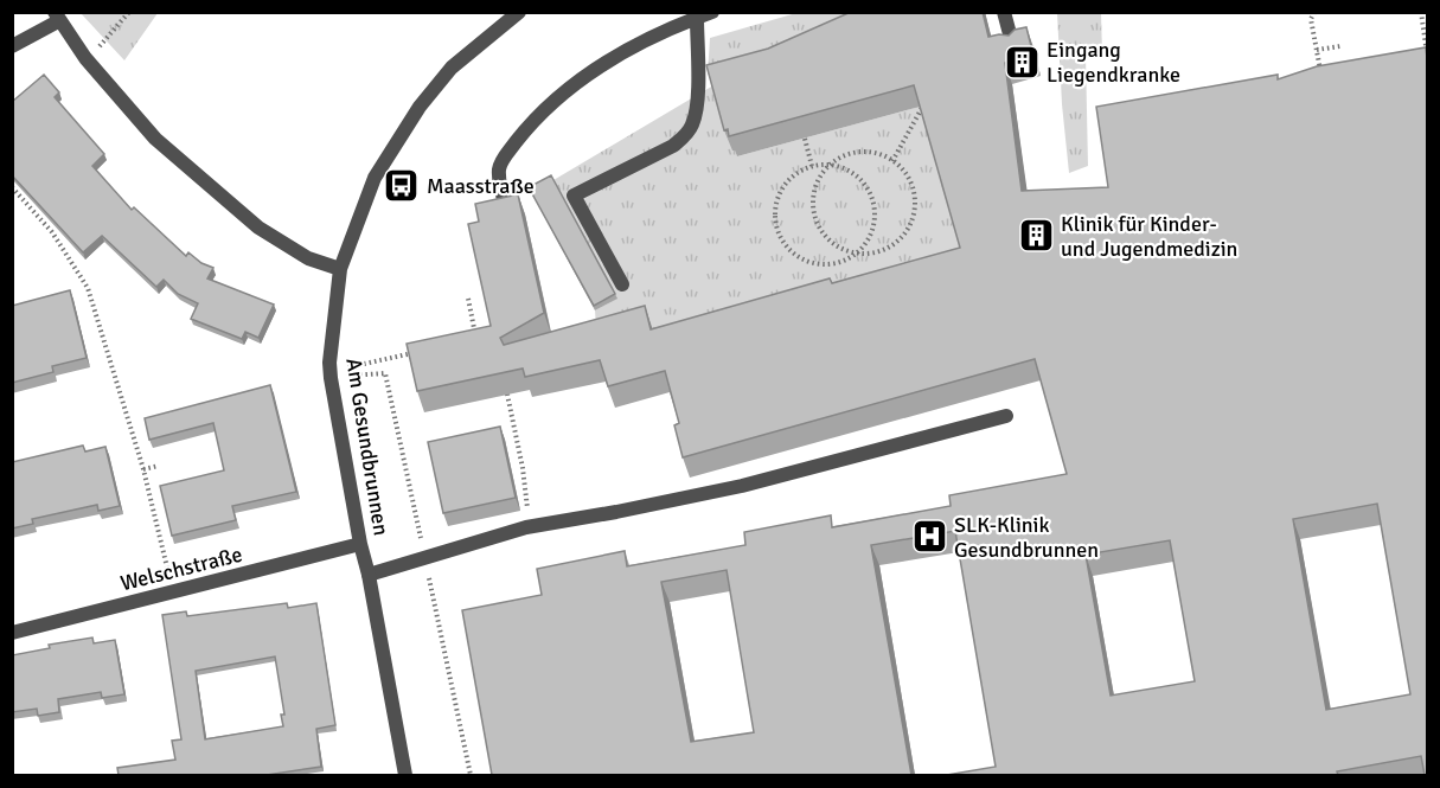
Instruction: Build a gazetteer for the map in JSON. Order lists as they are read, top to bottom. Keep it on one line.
{"streets":{"street":["Am Gesundbrunnen","Welschstraße"]},"crossings":[["Am Gesundbrunnen","Welschstraße"]],"places":{"building":["Eingang Liegendkranke","Klinik für Kinder- und Jugendmedizin"],"bus stop":["Maasstraße"],"hospital":["SLK-Klinik Gesundbrunnen"]}}
